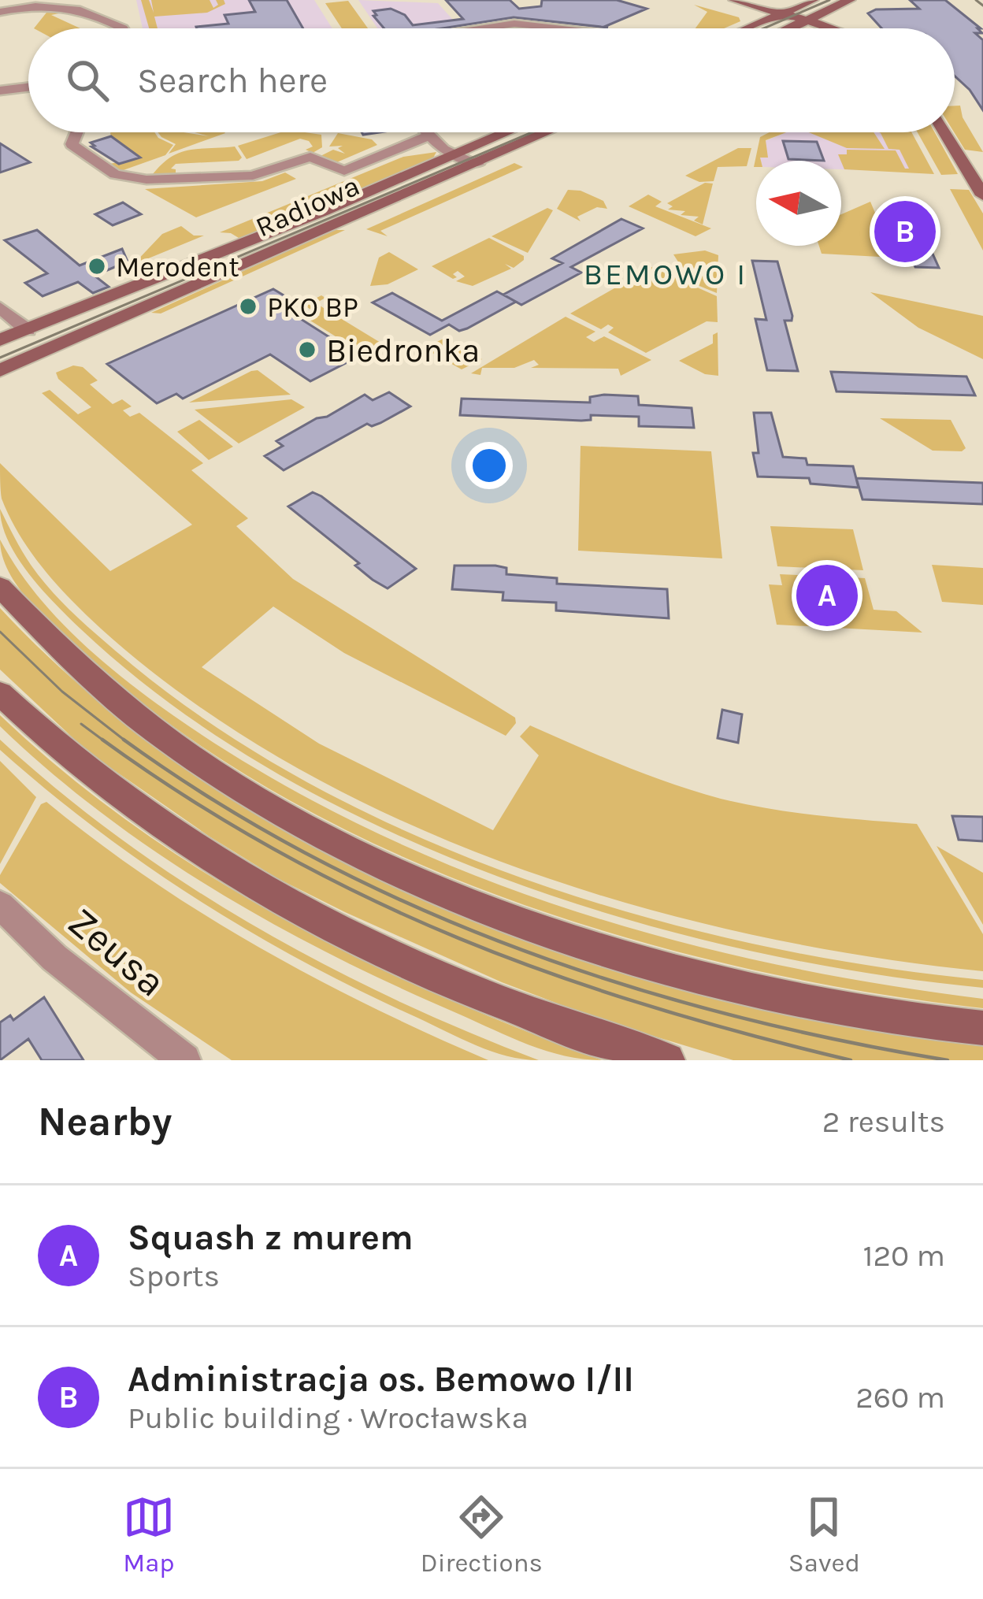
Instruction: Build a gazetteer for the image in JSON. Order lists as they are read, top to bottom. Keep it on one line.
{"streets":{"street":["Radiowa","Zeusa"]},"districts":["BEMOWO I"],"places":["Merodent","PKO BP","Biedronka"],"north":"left","page":{"search":"Search here","pins":["B","A"],"heading":["Nearby","2 results"],"list":[{"mark":"A","name":"Squash z murem","note":"Sports","value":"120 m"},{"mark":"B","name":"Administracja os. Bemowo I/II","note":"Public building · Wrocławska","value":"260 m"}],"nav":["Map","Directions","Saved"]}}
